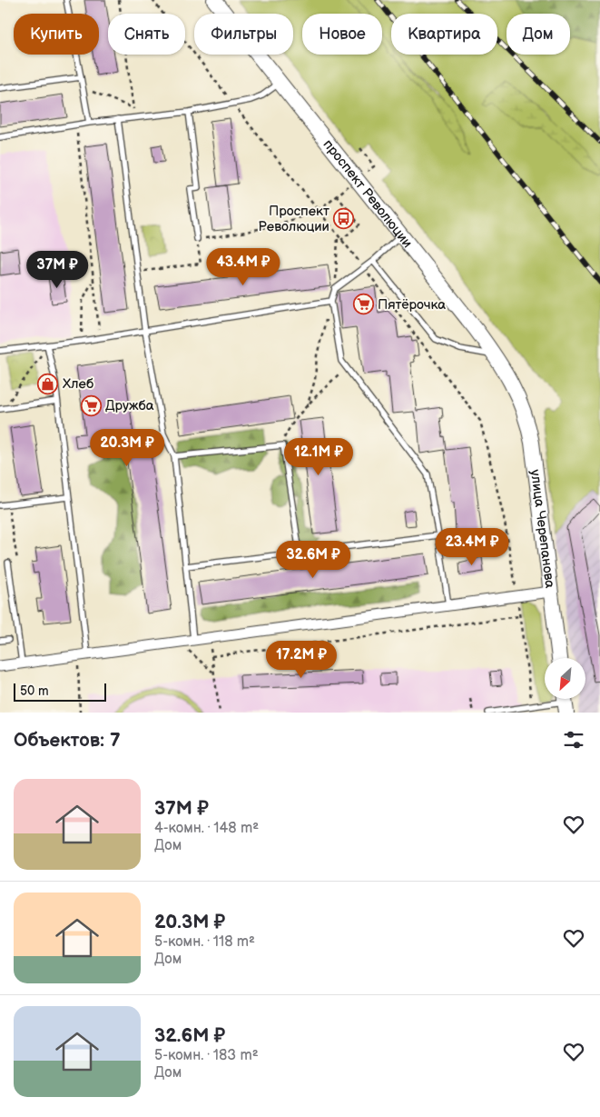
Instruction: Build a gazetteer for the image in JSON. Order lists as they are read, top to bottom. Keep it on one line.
{"streets":{"main road":["проспект Революции","улица Черепанова"]},"crossings":[["проспект Революции","улица Черепанова"]],"places":{"bus stop":["Проспект Революции"],"supermarket":["Пятёрочка","Дружба"],"shop":["Хлеб"]},"scale_bar":"50 m","north":"bottom left","page":{"chip":["Купить","Снять","Фильтры","Новое","Квартира","Дом"],"price":["43.4M ₽","37M ₽","20.3M ₽","12.1M ₽","23.4M ₽","32.6M ₽","17.2M ₽"],"scale":"50 m","heading":"Объектов: 7","list":[{"name":"37M ₽","note":"4-комн. · 148 m² · Дом"},{"name":"20.3M ₽","note":"5-комн. · 118 m² · Дом"},{"name":"32.6M ₽","note":"5-комн. · 183 m² · Дом"}]}}
